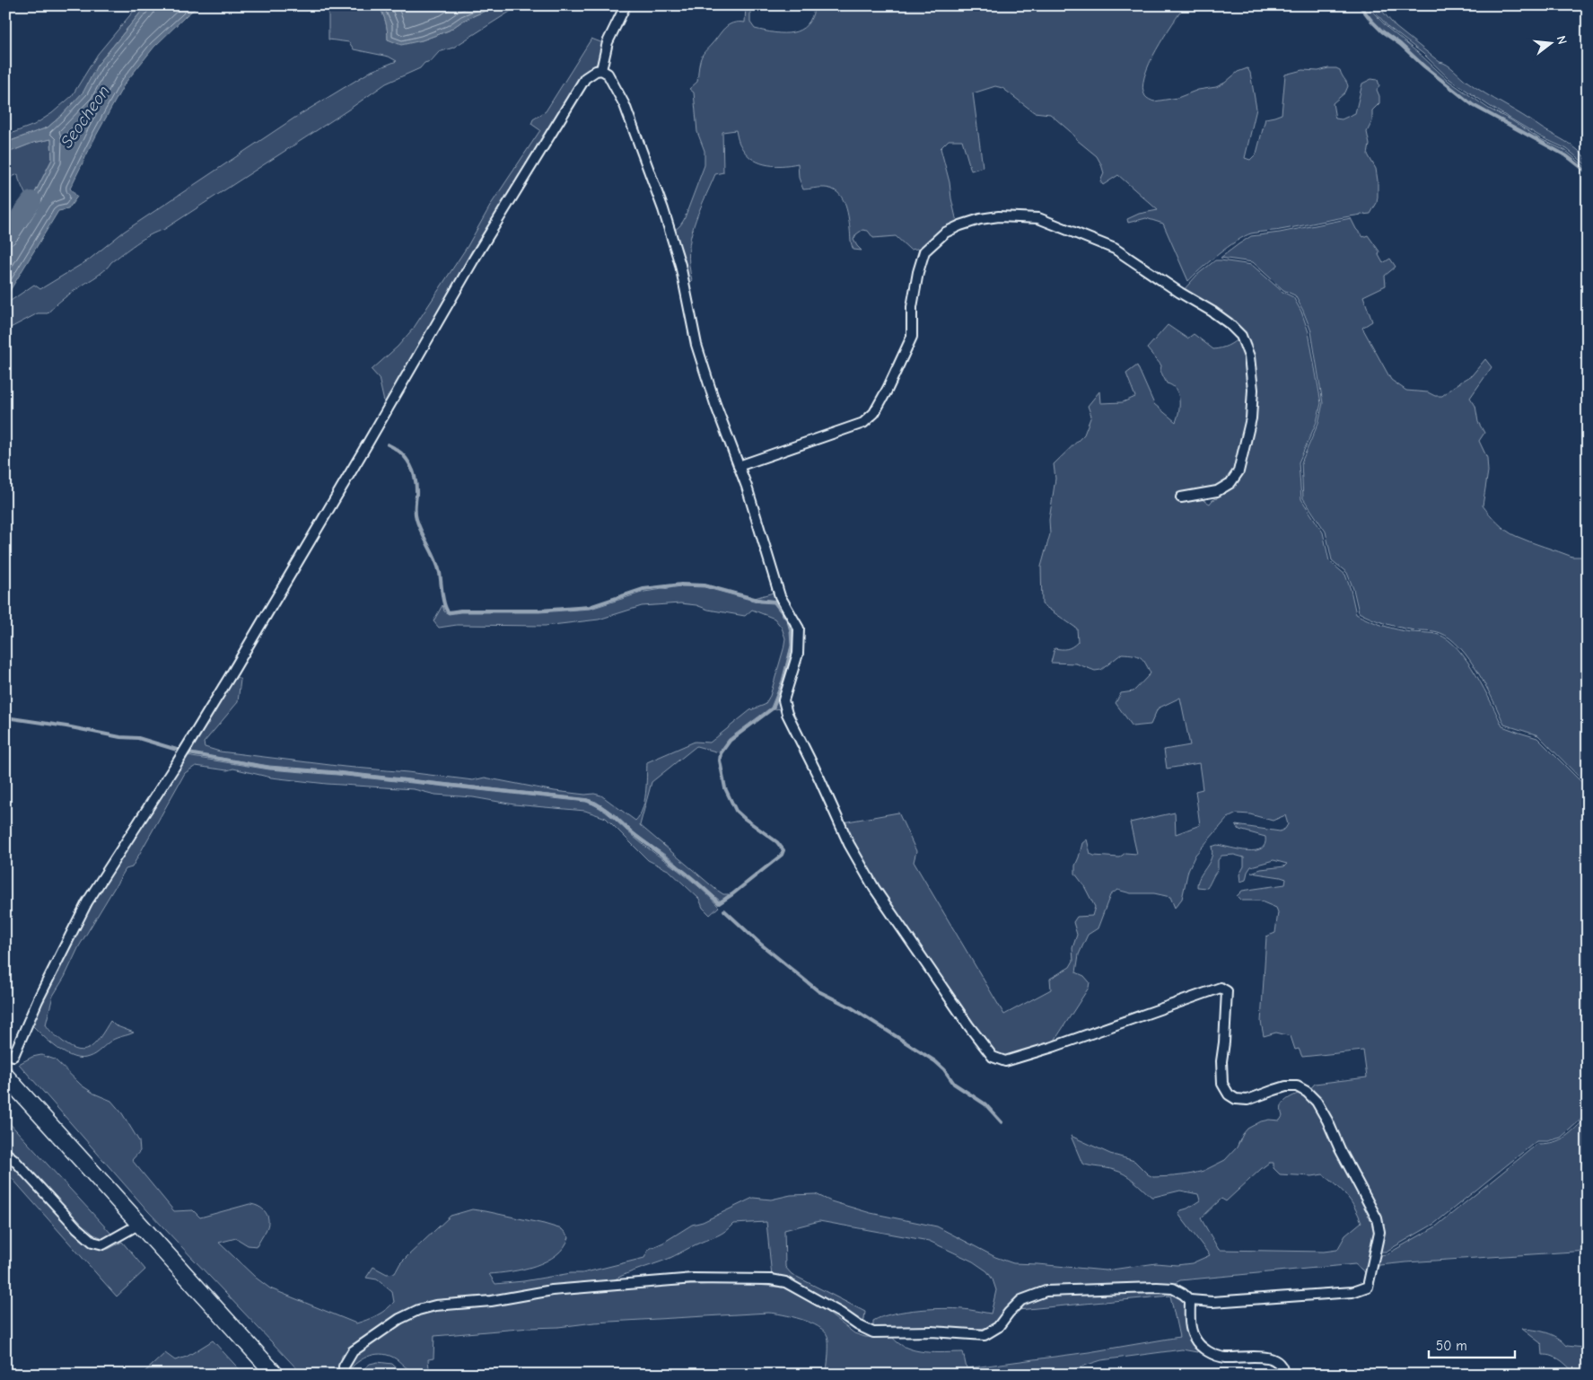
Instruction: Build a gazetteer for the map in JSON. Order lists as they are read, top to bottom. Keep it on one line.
{"water":["Seocheon"],"scale_bar":"50 m","north":"right"}
